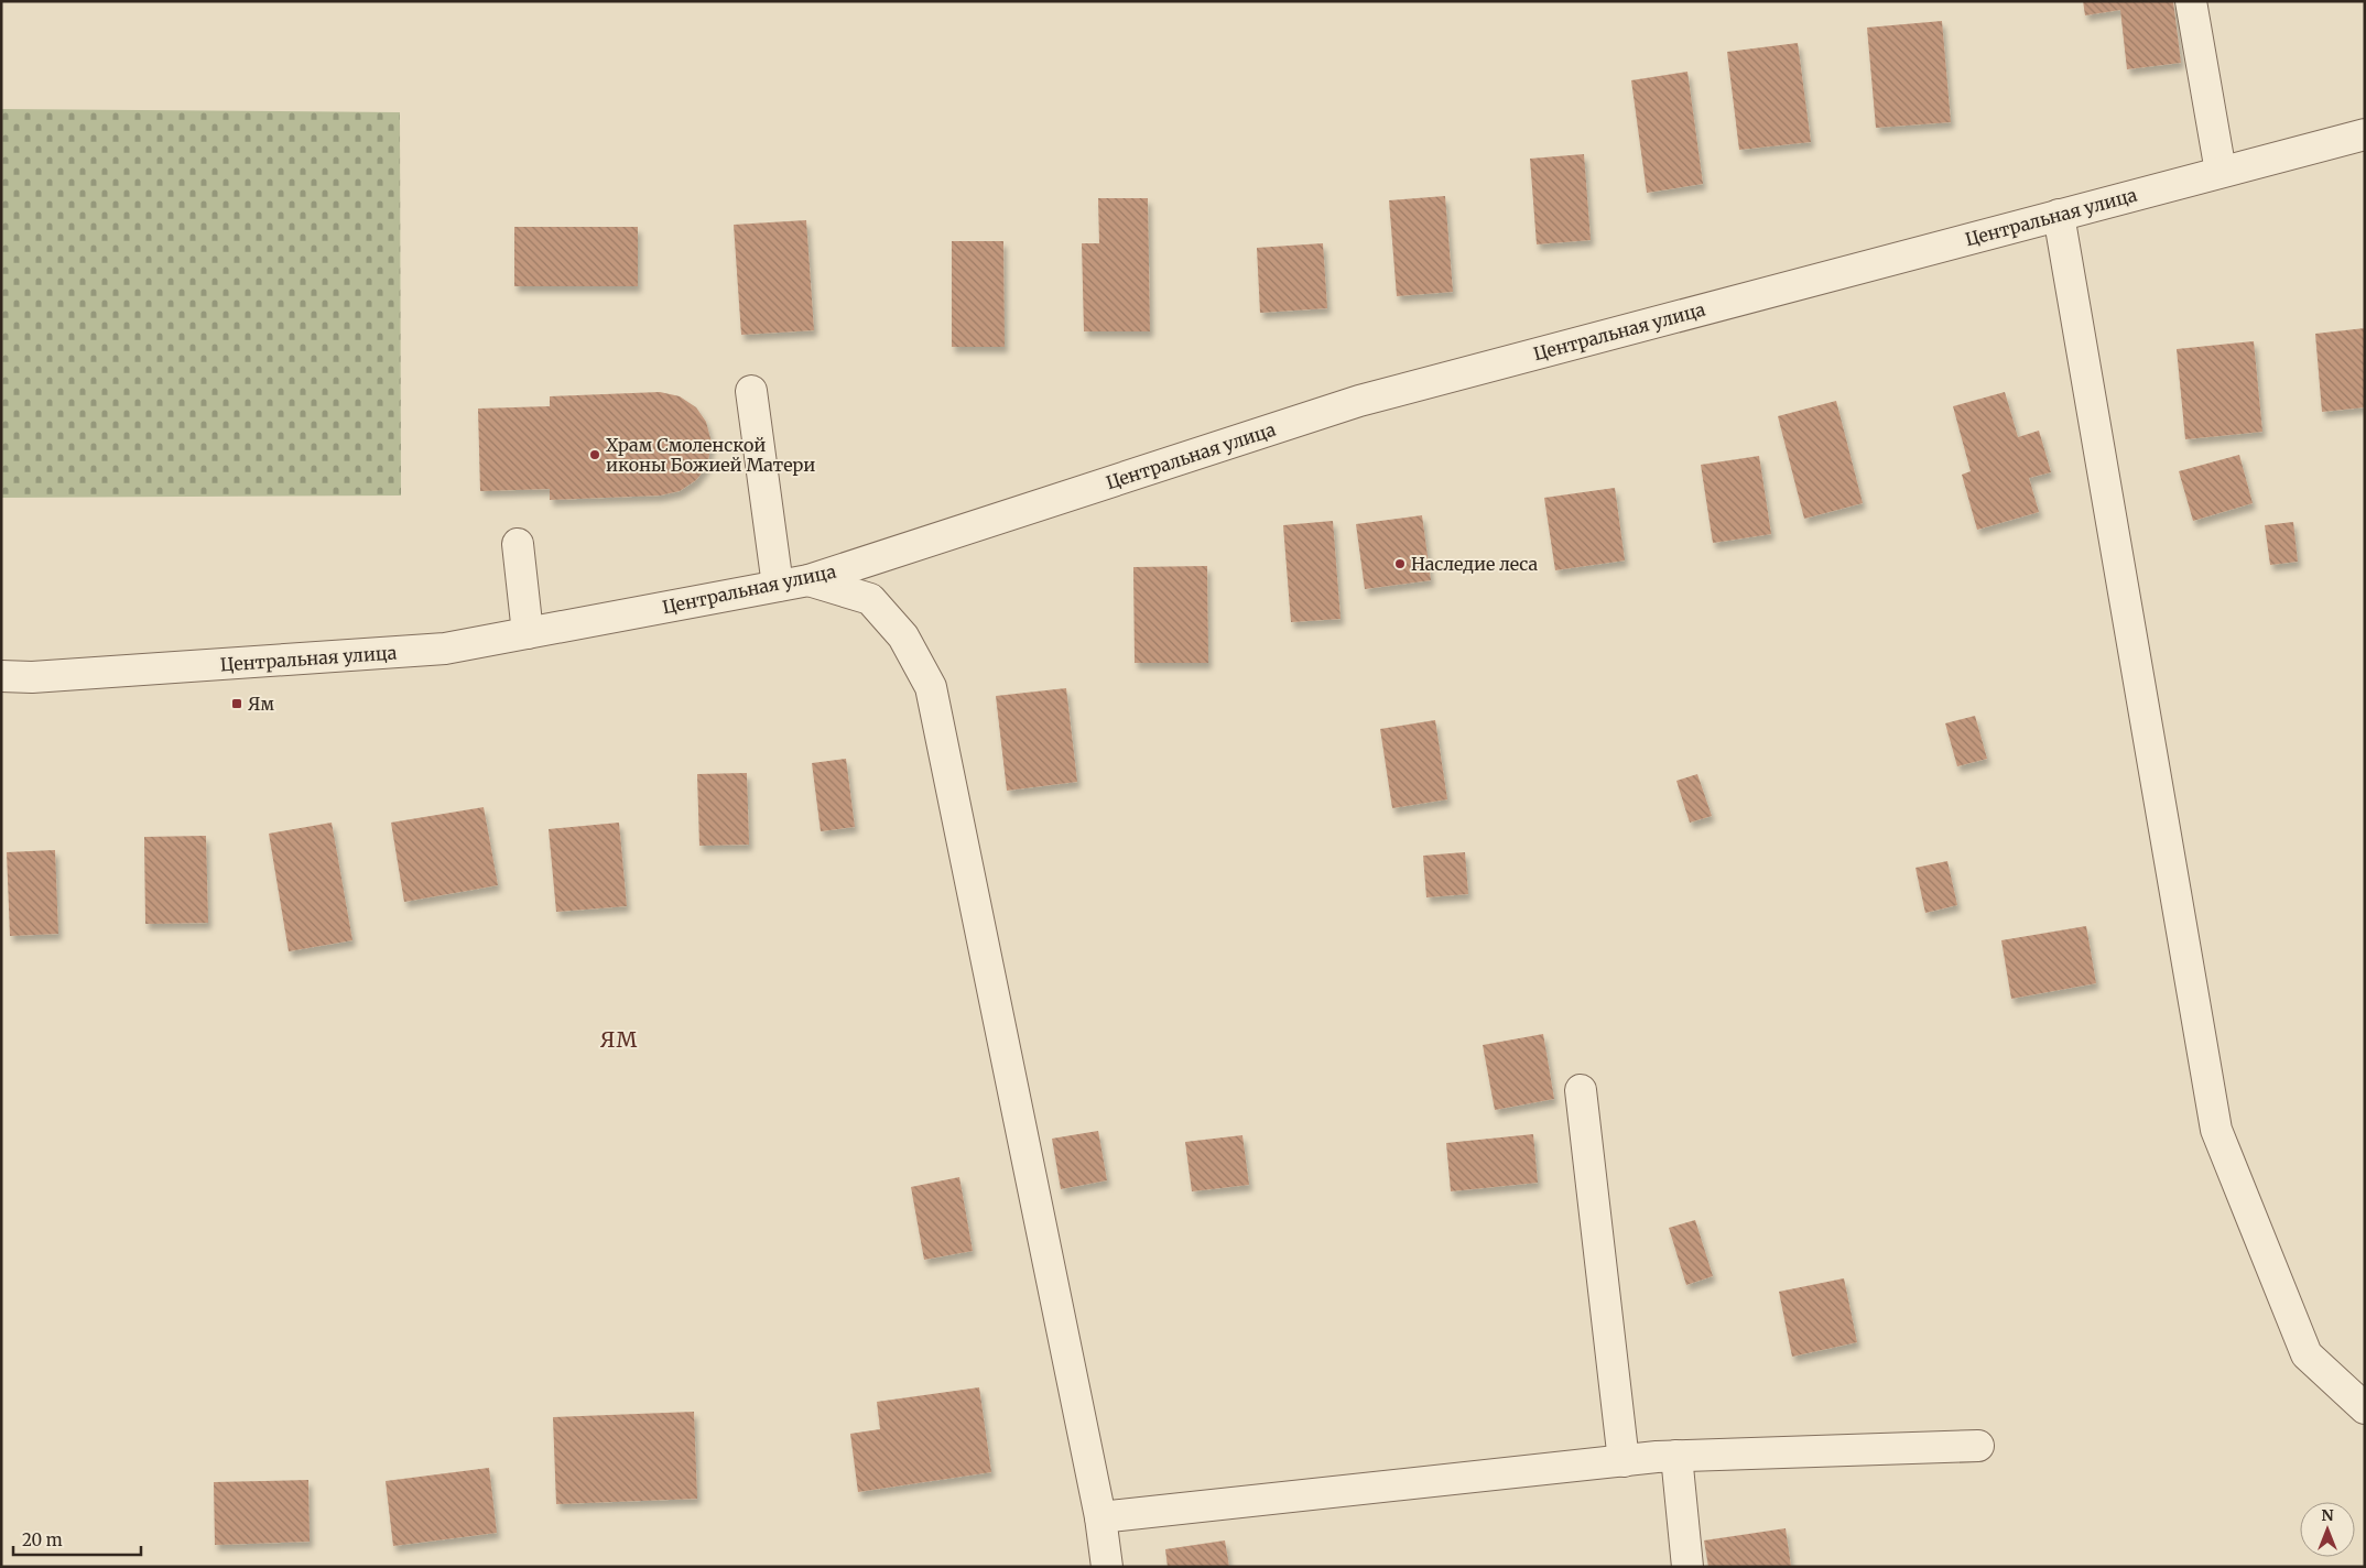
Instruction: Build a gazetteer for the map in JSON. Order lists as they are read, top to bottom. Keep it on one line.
{"streets":{"street":["Центральная улица"]},"districts":["ЯМ"],"places":{"other":["Храм Смоленской иконы Божией Матери","Наследие леса"],"transit":["Ям"]},"scale_bar":"20 m","north":"top"}
